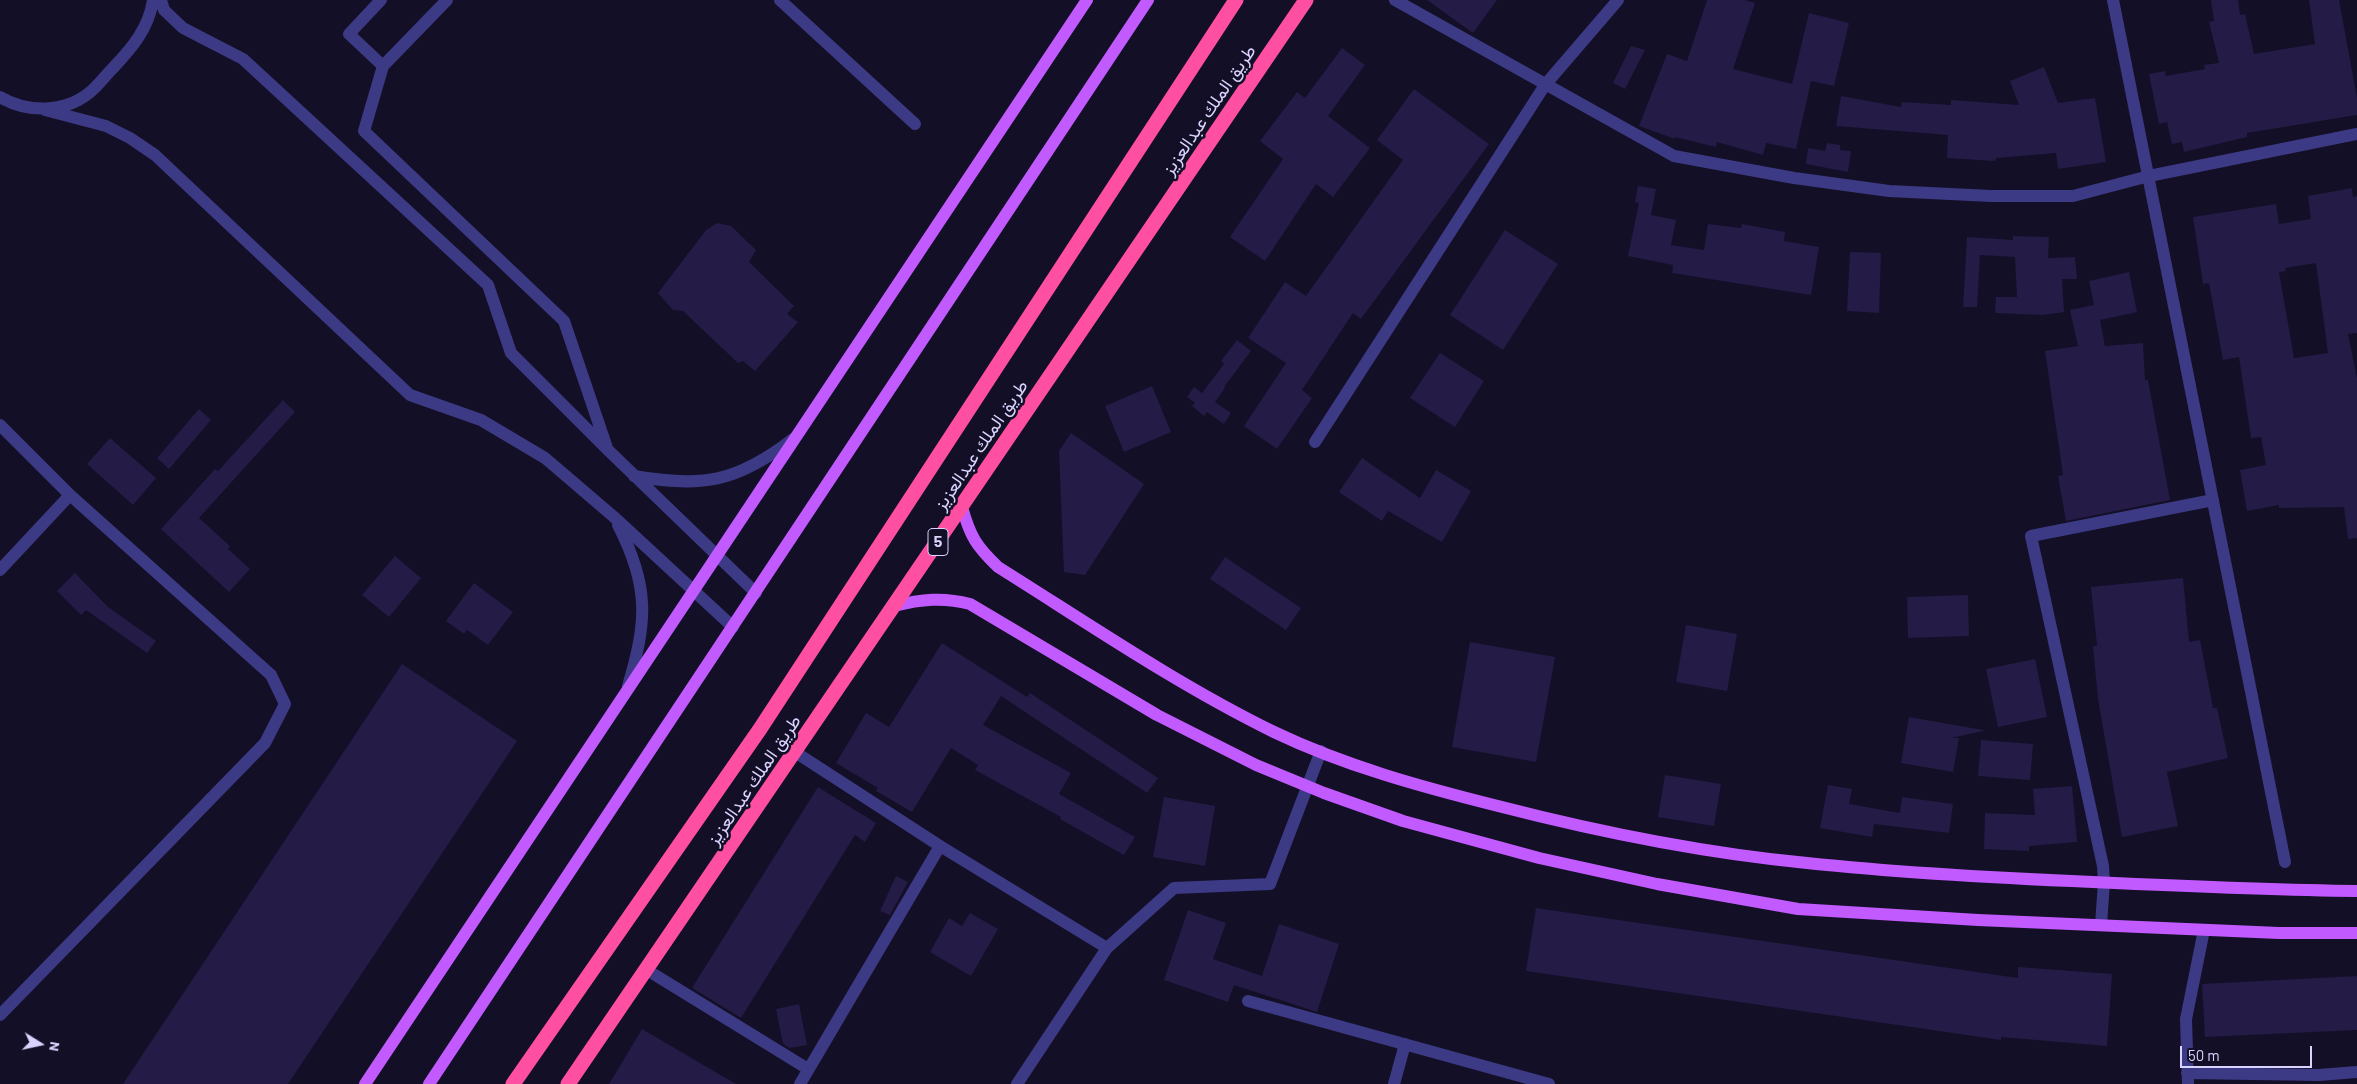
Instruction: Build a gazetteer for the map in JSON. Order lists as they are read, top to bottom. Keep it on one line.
{"streets":{"highway":["طريق الملك عبدالعزيز","5"]},"scale_bar":"50 m","north":"right"}
